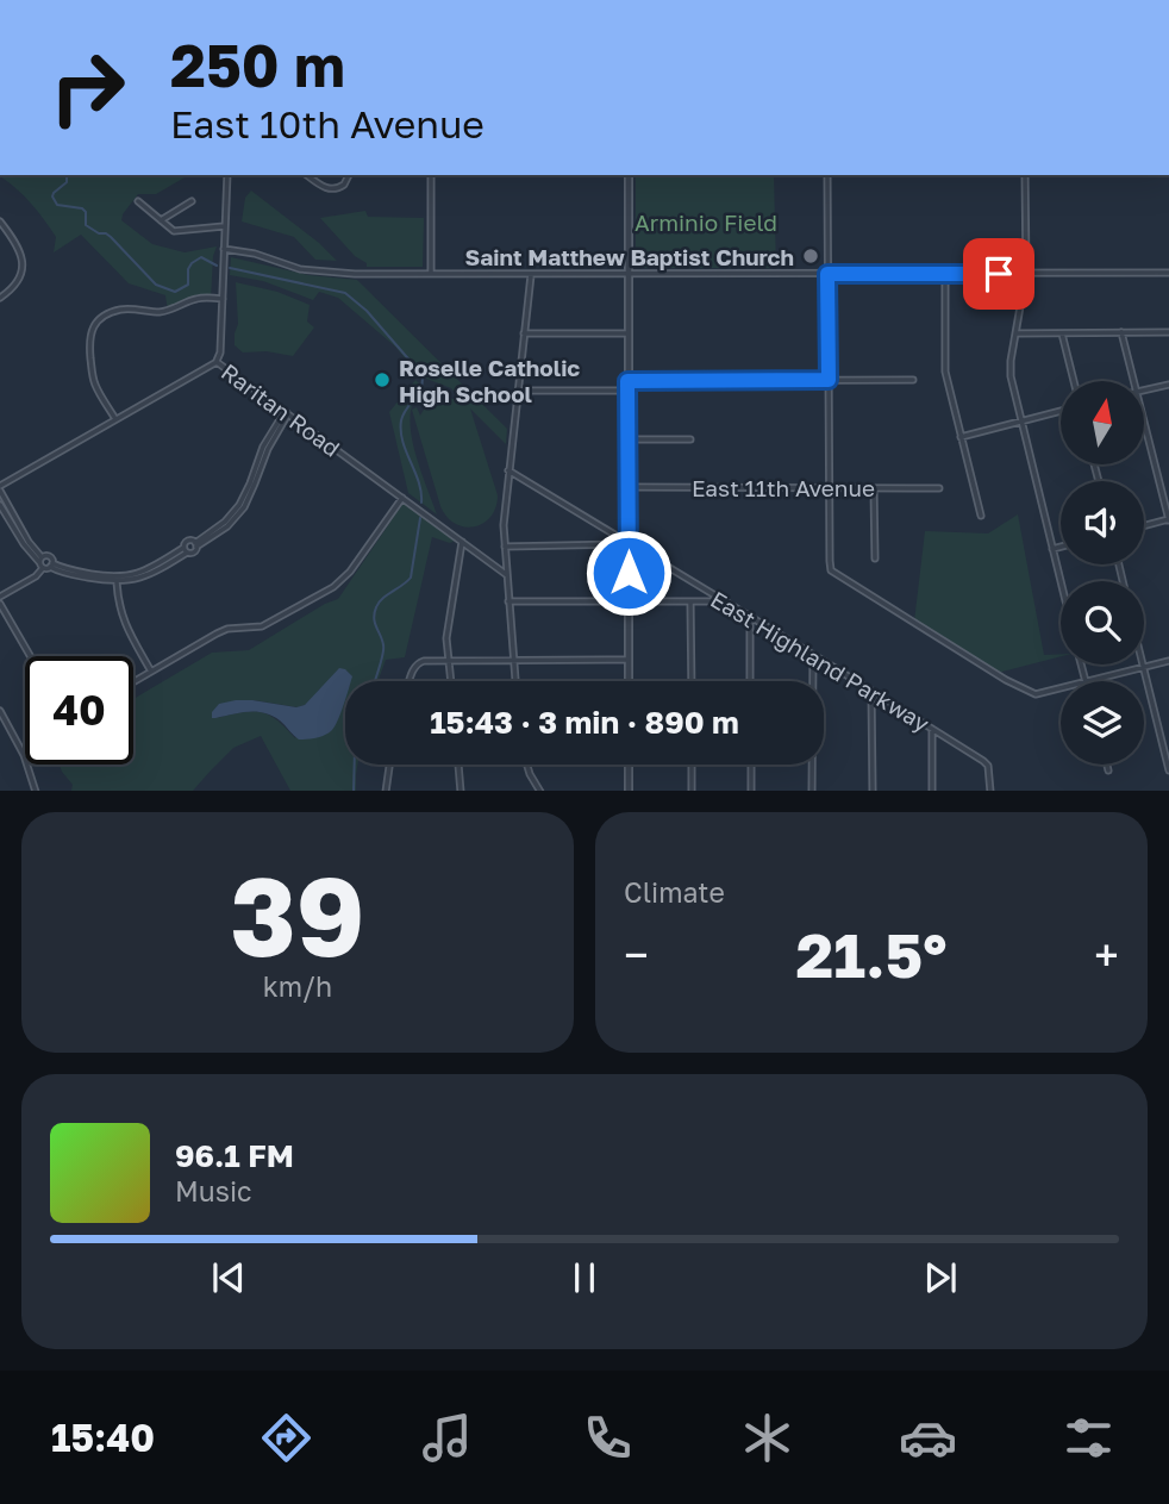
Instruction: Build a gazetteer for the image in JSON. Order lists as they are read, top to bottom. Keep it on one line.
{"streets":{"street":["Raritan Road","East 11th Avenue","East Highland Parkway"]},"parks":["Arminio Field"],"places":["Saint Matthew Baptist Church","Roselle Catholic High School"],"north":"top","page":{"turn":["250 m","East 10th Avenue"],"limit":"40","trip":"15:43 · 3 min · 890 m","tile":[["39","km/h"],"Climate"],"heat":["−","21.5°","+"],"song":["96.1 FM","Music"],"tabs":"15:40"}}
